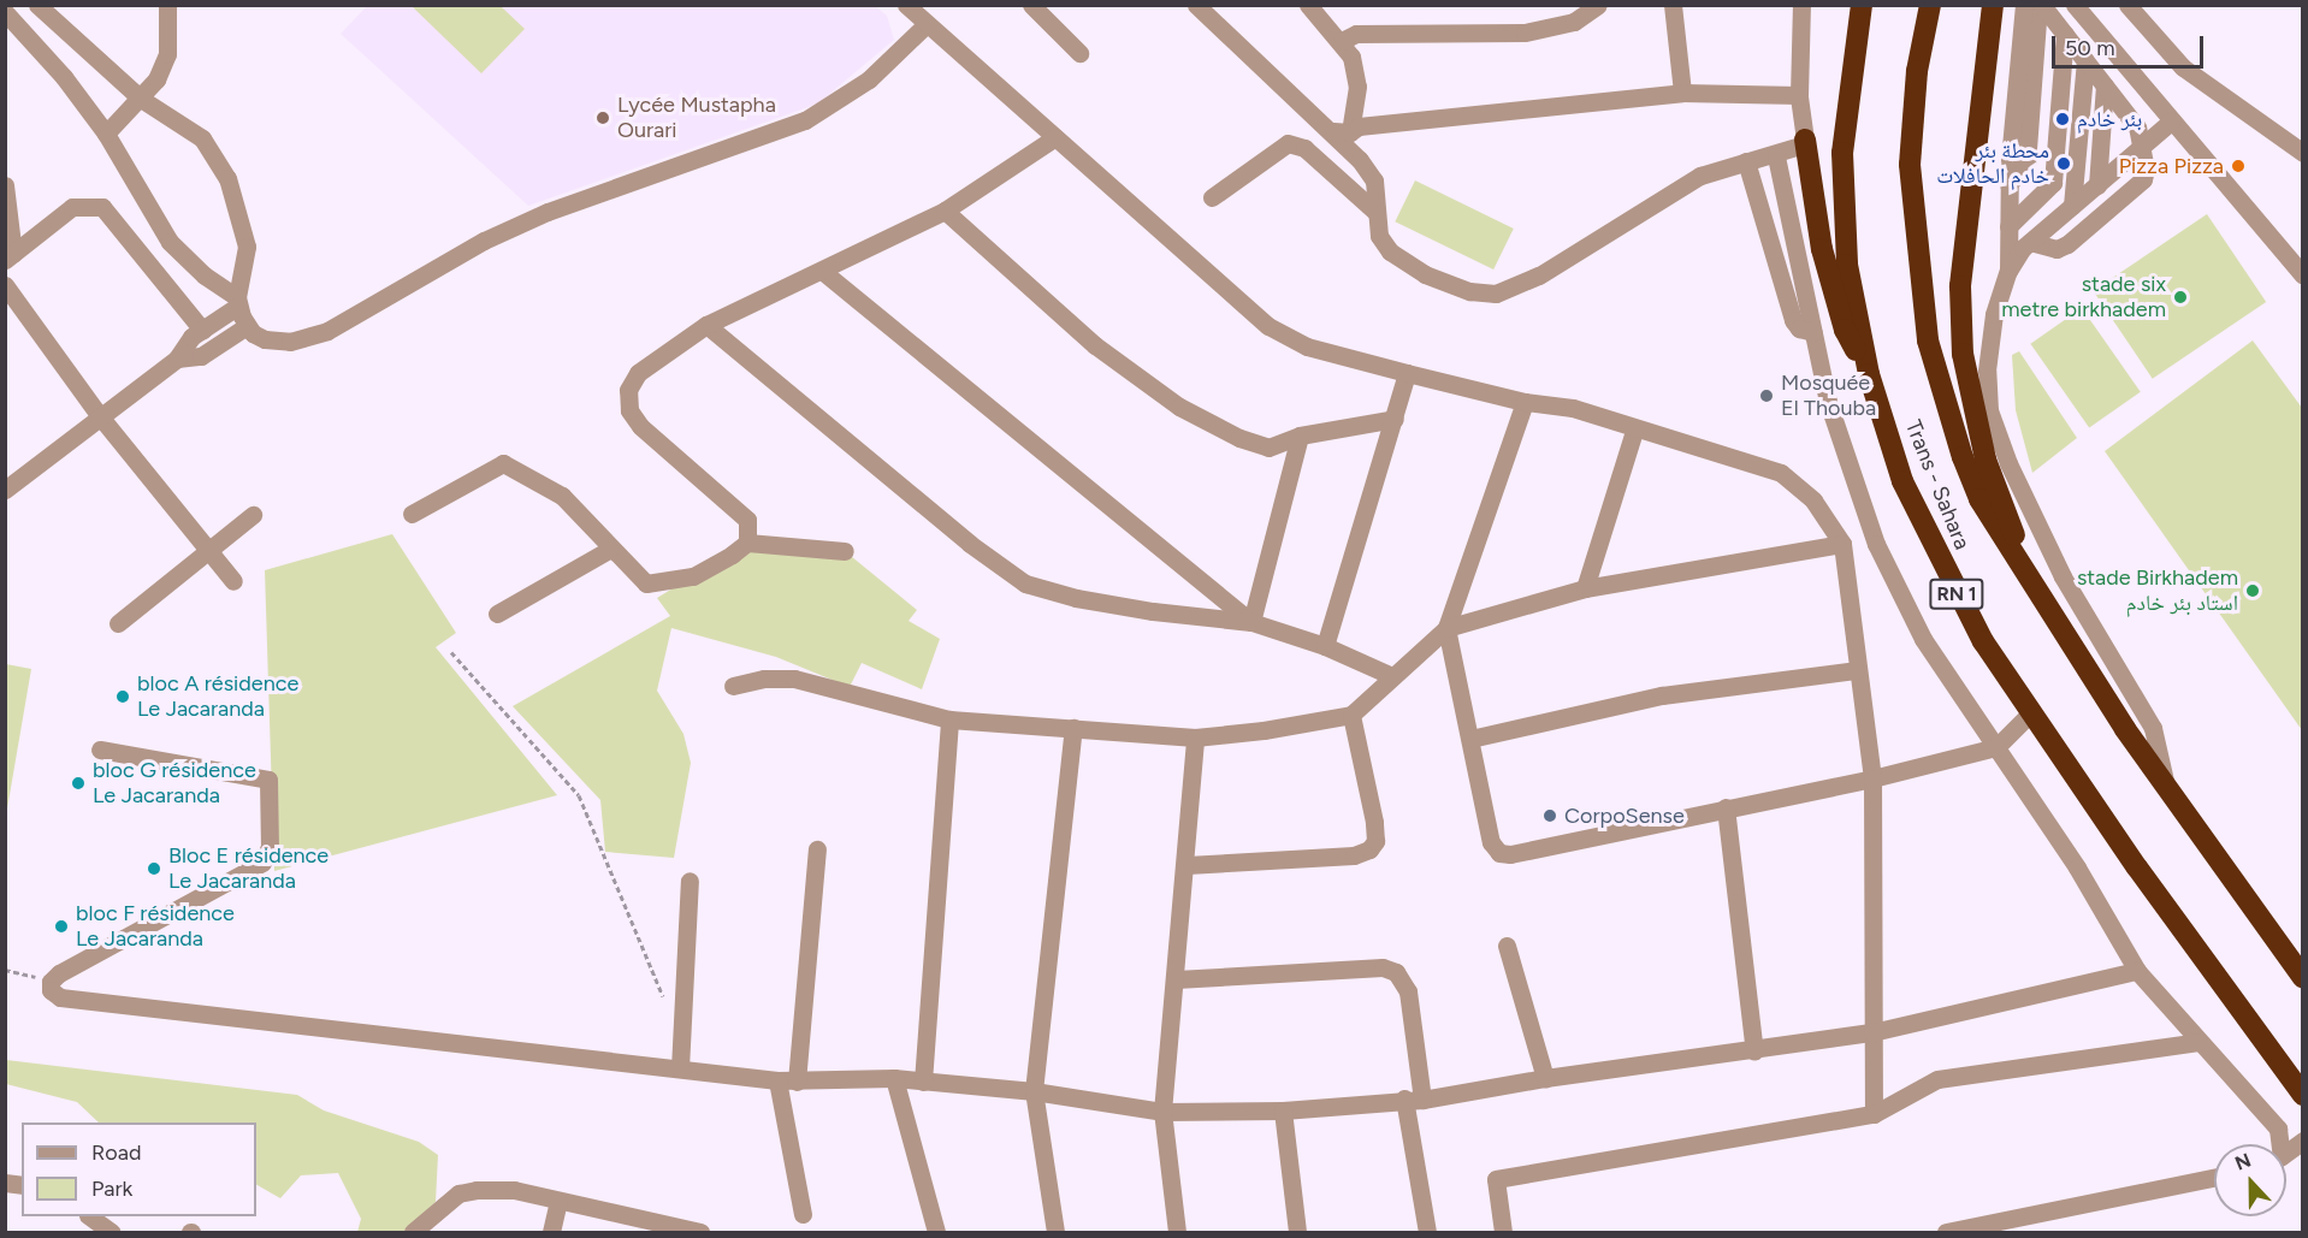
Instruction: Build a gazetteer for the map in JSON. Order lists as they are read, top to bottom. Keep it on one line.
{"streets":{"highway":["Trans - Sahara","RN 1"]},"places":["Lycée Mustapha Ourari","بئر خادم","محطة بئر خادم الحافلات","Pizza Pizza","stade six metre birkhadem","Mosquée El Thouba","stade Birkhadem استاد بئر خادم","bloc A résidence Le Jacaranda","bloc G résidence Le Jacaranda","CorpoSense","Bloc E résidence Le Jacaranda","bloc F résidence Le Jacaranda"],"legend":["Road","Park"],"scale_bar":"50 m","north":"top"}
